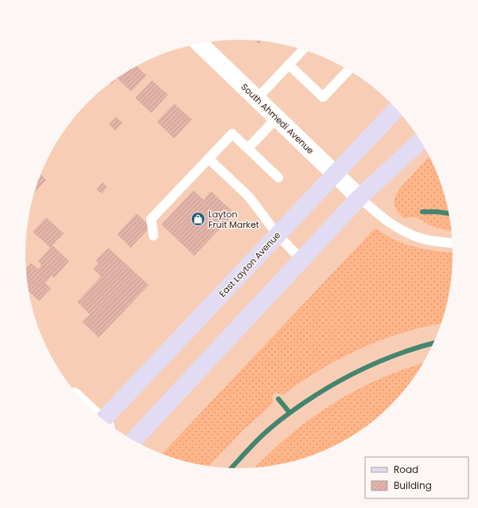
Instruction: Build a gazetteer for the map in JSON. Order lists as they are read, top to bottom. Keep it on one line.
{"streets":{"main road":["East Layton Avenue"],"street":["South Ahmedi Avenue"]},"crossings":[["South Ahmedi Avenue","East Layton Avenue"]],"places":{"shop":["Layton Fruit Market"]},"legend":["Road","Building"]}
